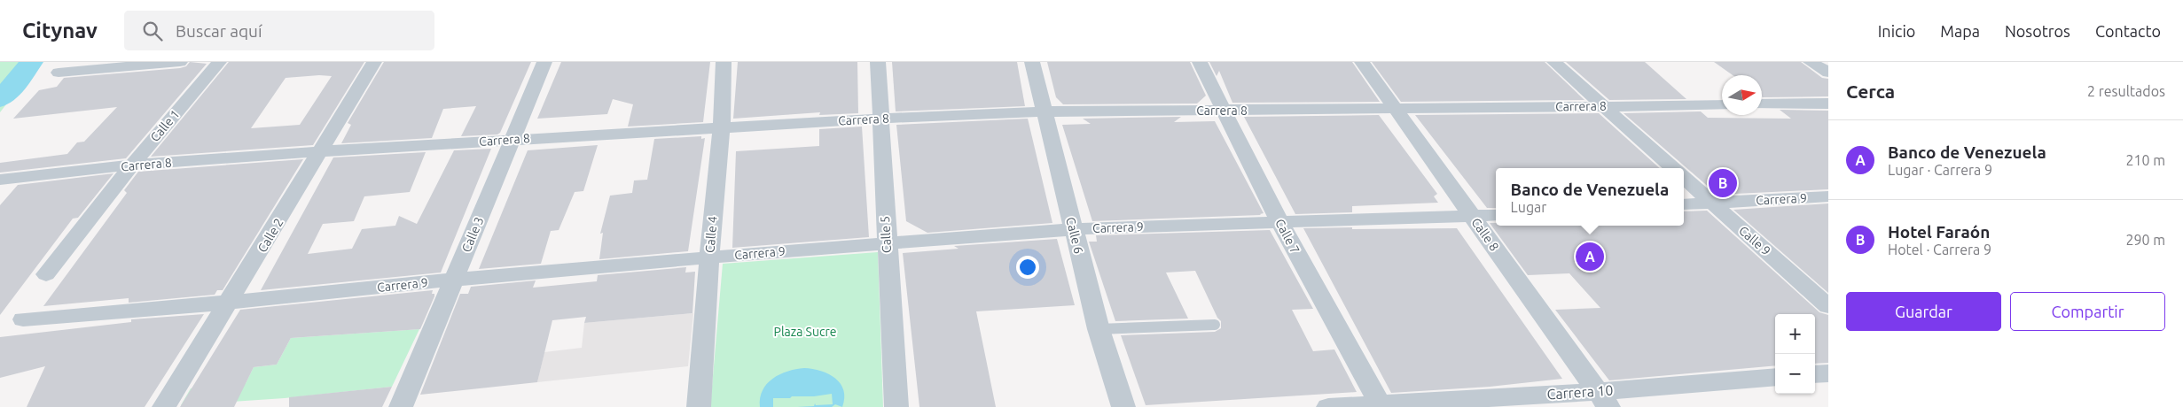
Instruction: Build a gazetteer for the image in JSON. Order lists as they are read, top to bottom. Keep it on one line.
{"streets":{"street":["Carrera 8","Calle 1","Carrera 9","Calle 3","Calle 4","Calle 5","Calle 8","Calle 2","Calle 6","Calle 7","Calle 9","Carrera 10"]},"crossings":[["Carrera 8","Calle 1"],["Carrera 8","Calle 3"],["Carrera 8","Calle 4"],["Carrera 8","Calle 5"],["Carrera 8","Calle 8"],["Carrera 8","Calle 2"],["Carrera 8","Calle 6"],["Carrera 8","Calle 7"],["Carrera 9","Calle 3"],["Carrera 9","Calle 4"],["Carrera 9","Calle 5"],["Carrera 9","Calle 8"],["Carrera 9","Calle 2"],["Carrera 9","Calle 6"],["Carrera 9","Calle 7"],["Carrera 9","Calle 9"],["Calle 8","Carrera 10"],["Calle 7","Carrera 10"]],"parks":["Plaza Sucre"],"north":"right","page":{"header":"Citynav","search":"Buscar aquí","nav":["Inicio","Mapa","Nosotros","Contacto"],"heading":["Cerca","2 resultados"],"list":[{"mark":"A","name":"Banco de Venezuela","note":"Lugar · Carrera 9","value":"210 m"},{"mark":"B","name":"Hotel Faraón","note":"Hotel · Carrera 9","value":"290 m"}],"pins":["B","A"],"popup":["Banco de Venezuela","Lugar"],"buttons":["Guardar","Compartir"],"map_buttons":["+","−"]}}
